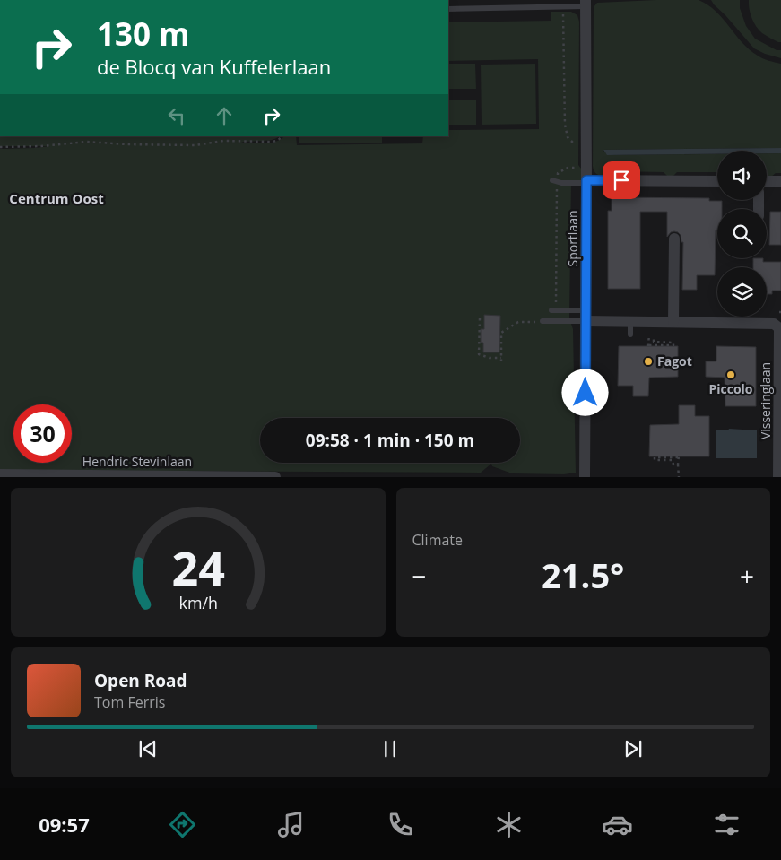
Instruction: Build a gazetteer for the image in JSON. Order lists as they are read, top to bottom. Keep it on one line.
{"streets":{"street":["Sportlaan","Visseringlaan","Hendric Stevinlaan"]},"crossings":[["Sportlaan","Visseringlaan"]],"districts":["Centrum Oost"],"places":["Fagot","Piccolo"],"page":{"turn":["130 m","de Blocq van Kuffelerlaan"],"limit":"30","trip":"09:58 · 1 min · 150 m","tile":"Climate","heat":["−","21.5°","+"],"song":["Open Road","Tom Ferris"],"tabs":"09:57","gauge":["24","km/h"]}}
